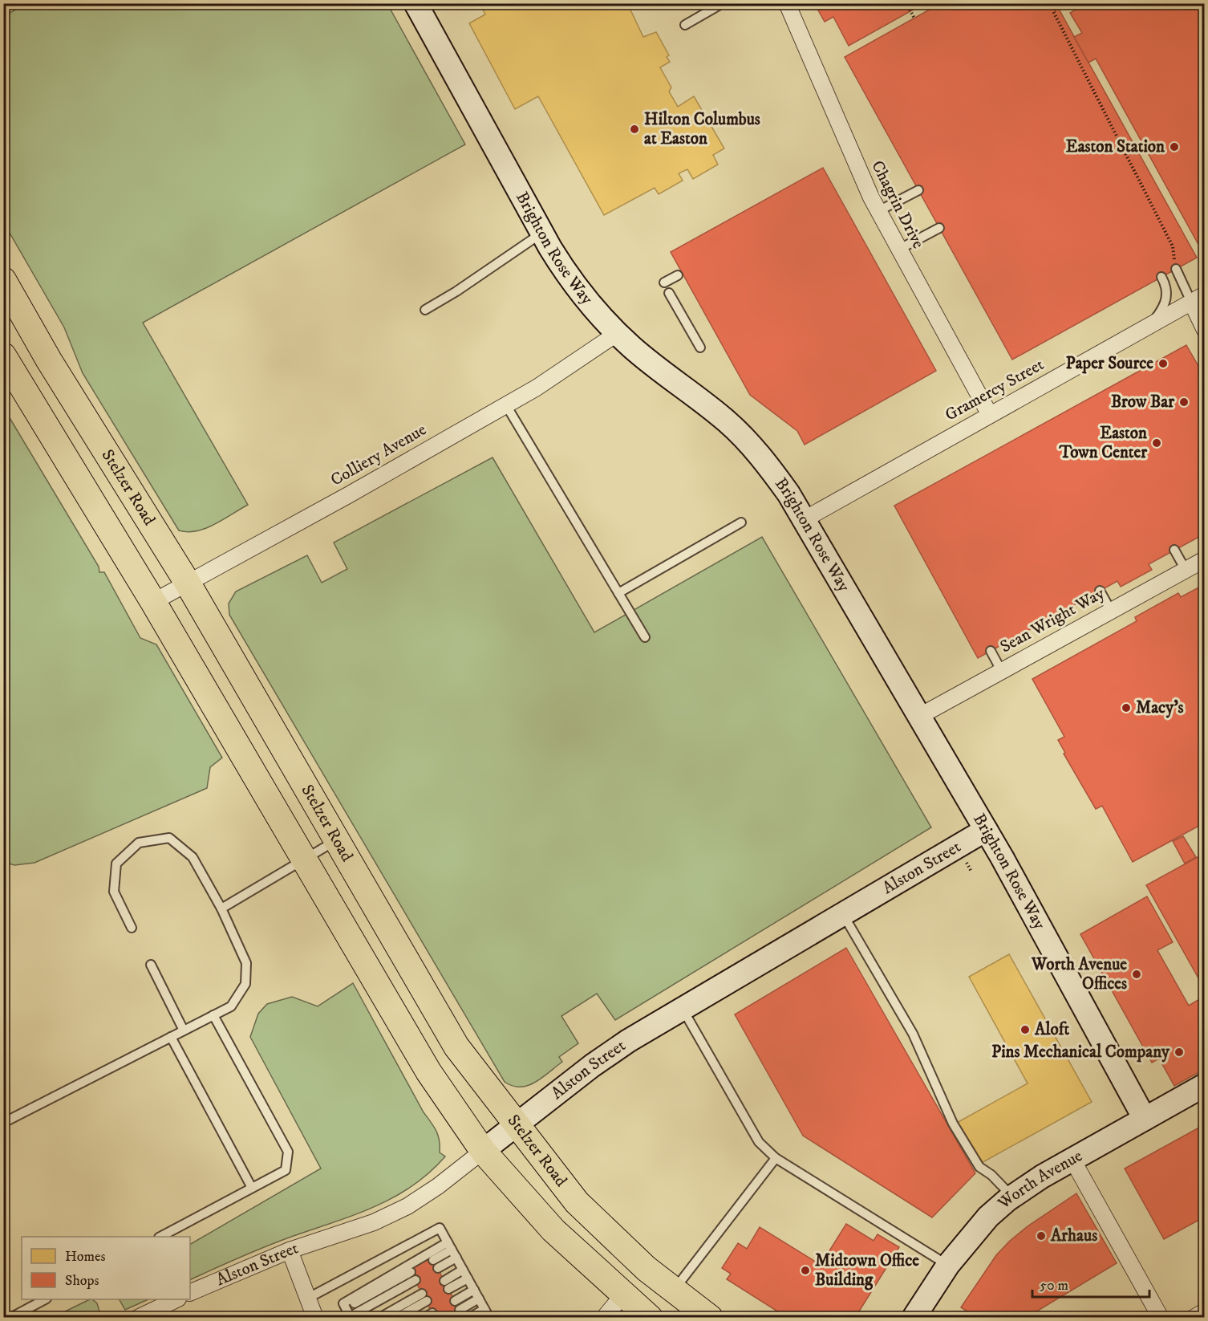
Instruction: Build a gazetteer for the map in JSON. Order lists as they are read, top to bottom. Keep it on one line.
{"streets":{"main road":["Stelzer Road"],"street":["Chagrin Drive","Brighton Rose Way","Gramercy Street","Colliery Avenue","Sean Wright Way","Alston Street","Worth Avenue"]},"crossings":[["Chagrin Drive","Gramercy Street"],["Brighton Rose Way","Gramercy Street"],["Brighton Rose Way","Colliery Avenue"],["Brighton Rose Way","Sean Wright Way"],["Brighton Rose Way","Alston Street"],["Brighton Rose Way","Worth Avenue"],["Colliery Avenue","Stelzer Road"],["Stelzer Road","Alston Street"]],"places":["Hilton Columbus at Easton","Easton Station","Paper Source","Brow Bar","Easton Town Center","Macy's","Worth Avenue Offices","Aloft","Pins Mechanical Company","Arhaus","Midtown Office Building"],"legend":["Homes","Shops"],"scale_bar":"50 m"}
